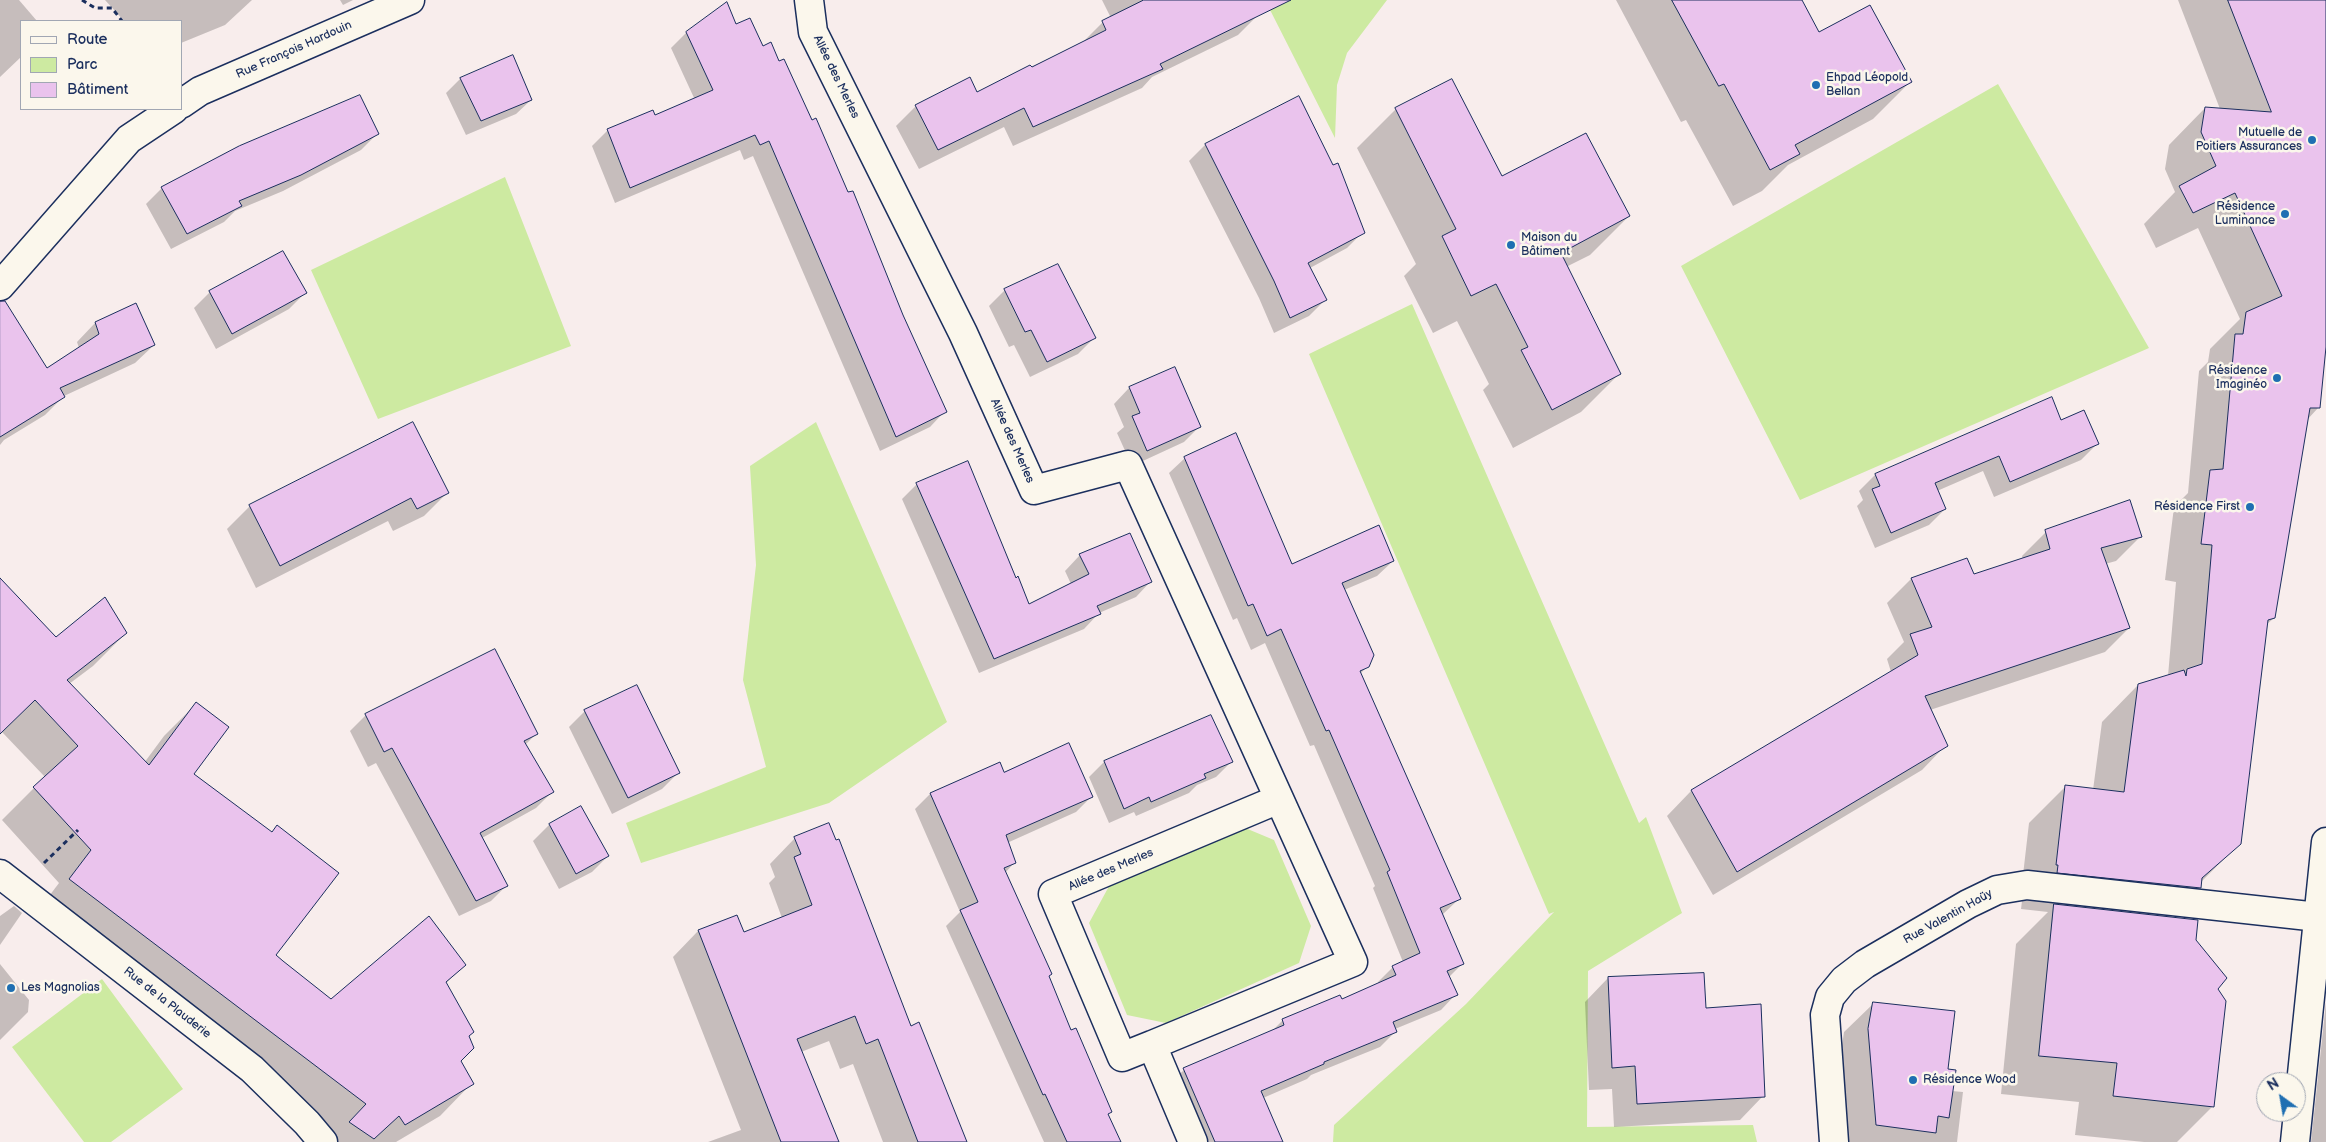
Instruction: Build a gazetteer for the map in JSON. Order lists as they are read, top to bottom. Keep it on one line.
{"streets":{"street":["Rue François Hardouin","Allée des Merles","Rue Valentin Haüy","Rue de la Plauderie"]},"places":["Ehpad Léopold Bellan","Mutuelle de Poitiers Assurances","Résidence Luminance","Maison du Bâtiment","Résidence Imaginéo","Résidence First","Les Magnolias","Résidence Wood"],"legend":["Route","Parc","Bâtiment"],"north":"top left"}
